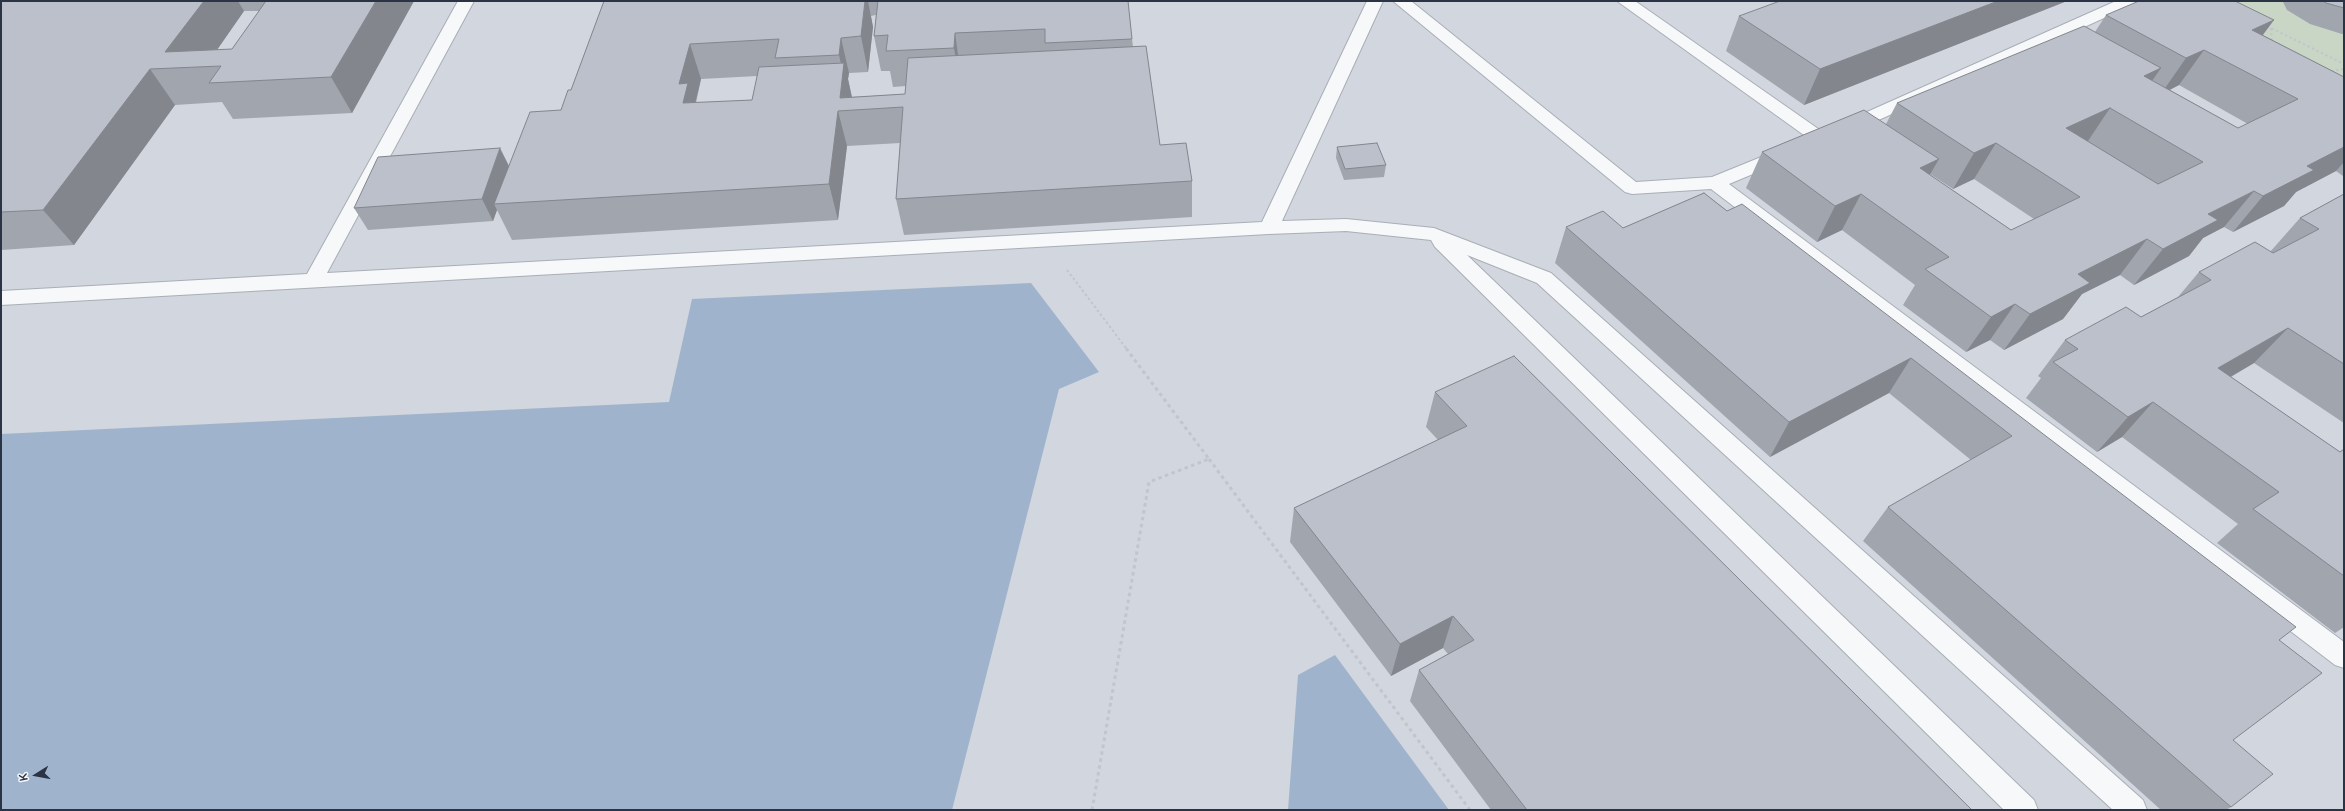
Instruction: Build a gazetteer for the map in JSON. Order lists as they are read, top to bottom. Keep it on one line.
{"north":"left"}
